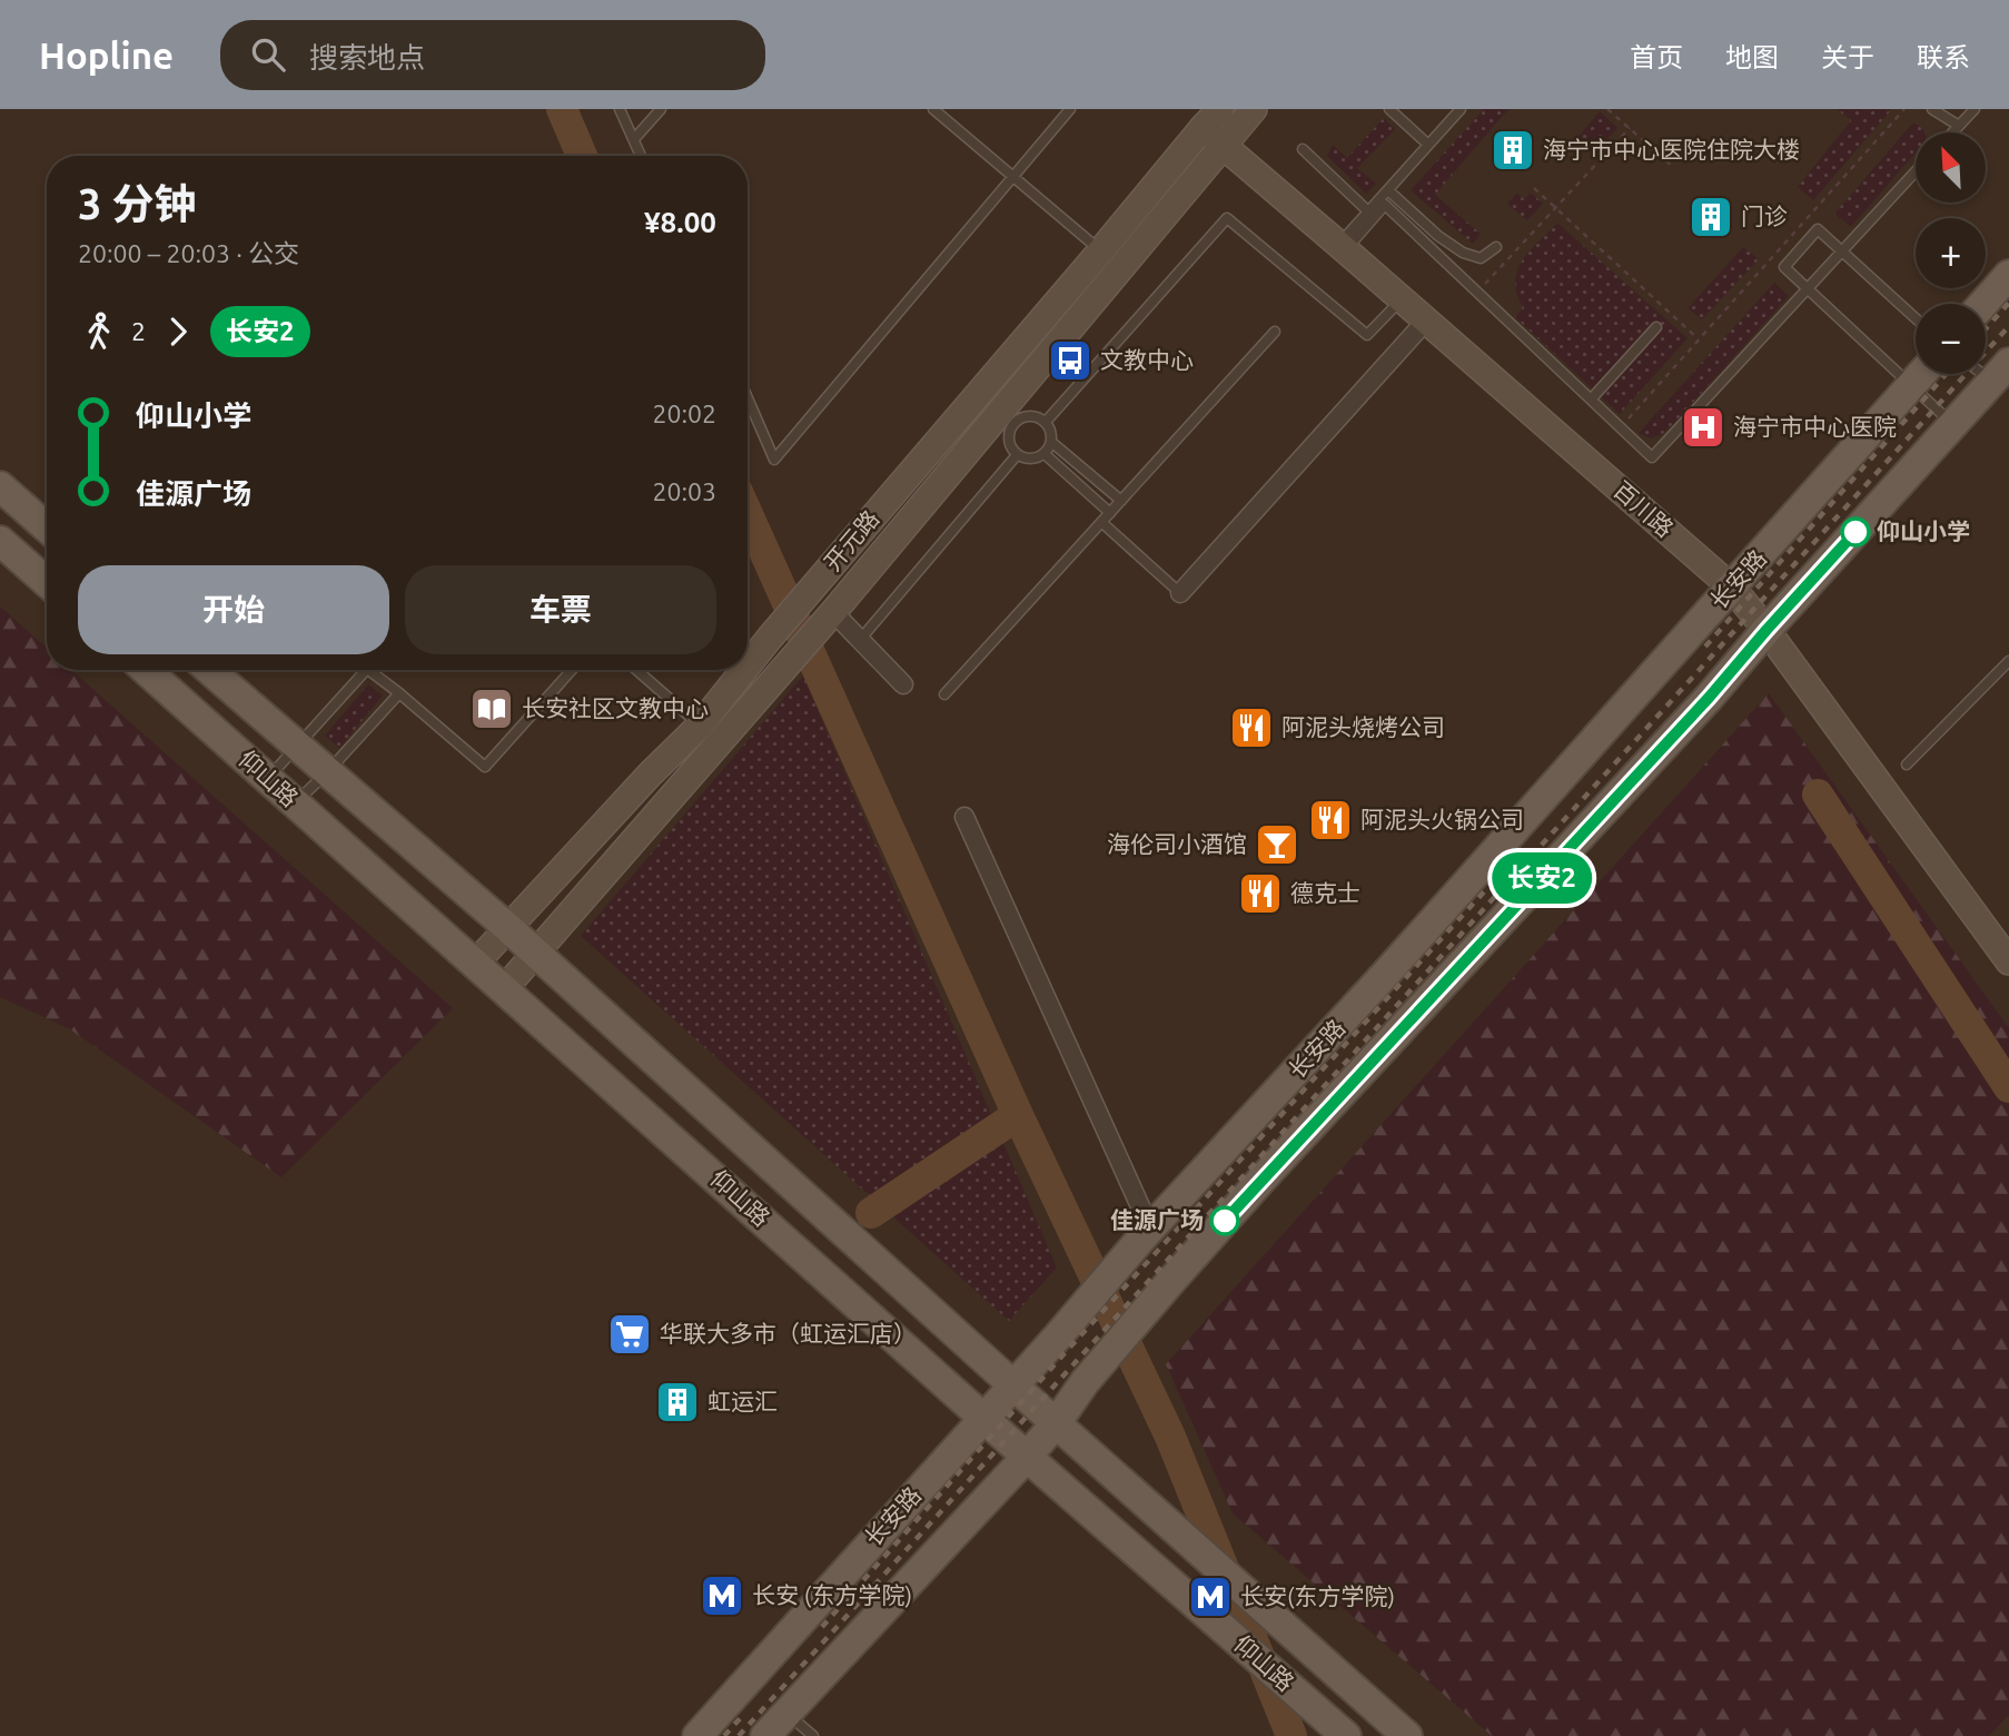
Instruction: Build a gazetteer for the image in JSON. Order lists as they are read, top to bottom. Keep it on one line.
{"streets":{"main road":["百川路","开元路","长安路","仰山路"]},"crossings":[["百川路","开元路"],["百川路","长安路"],["开元路","仰山路"],["长安路","仰山路"]],"places":{"building":["海宁市中心医院住院大楼","门诊","虹运汇"],"bus stop":["文教中心"],"hospital":["海宁市中心医院"],"other":["仰山小学","佳源广场"],"library":["长安社区文教中心"],"restaurant":["阿泥头烧烤公司","阿泥头火锅公司","德克士"],"bar":["海伦司小酒馆"],"supermarket":["华联大多市（虹运汇店）"],"metro station":["长安 (东方学院)","长安(东方学院)"]},"lines":["bus line 长安2"],"north":"top left","page":{"header":"Hopline","search":"搜索地点","nav":["首页","地图","关于","联系"],"on_map":"长安2","map_buttons":["+","−"],"heading":["3 分钟","20:00 – 20:03 · 公交","¥8.00"],"legs":["2","长安2"],"list":[{"name":"仰山小学","value":"20:02"},{"name":"佳源广场","value":"20:03"}],"buttons":["开始","车票"]}}
